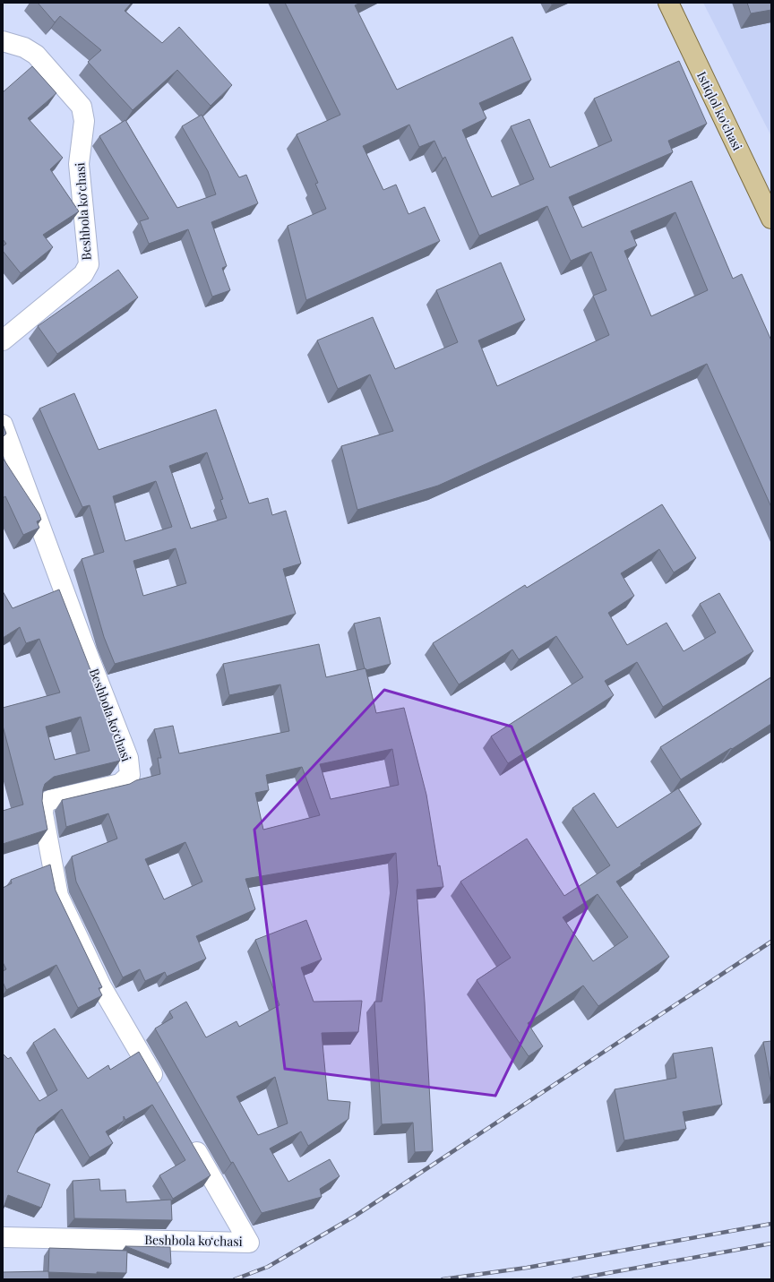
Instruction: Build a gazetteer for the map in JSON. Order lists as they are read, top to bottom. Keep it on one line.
{"streets":{"main road":["Istiqlol ko'chasi"],"street":["Beshbola koʻchasi"]}}
